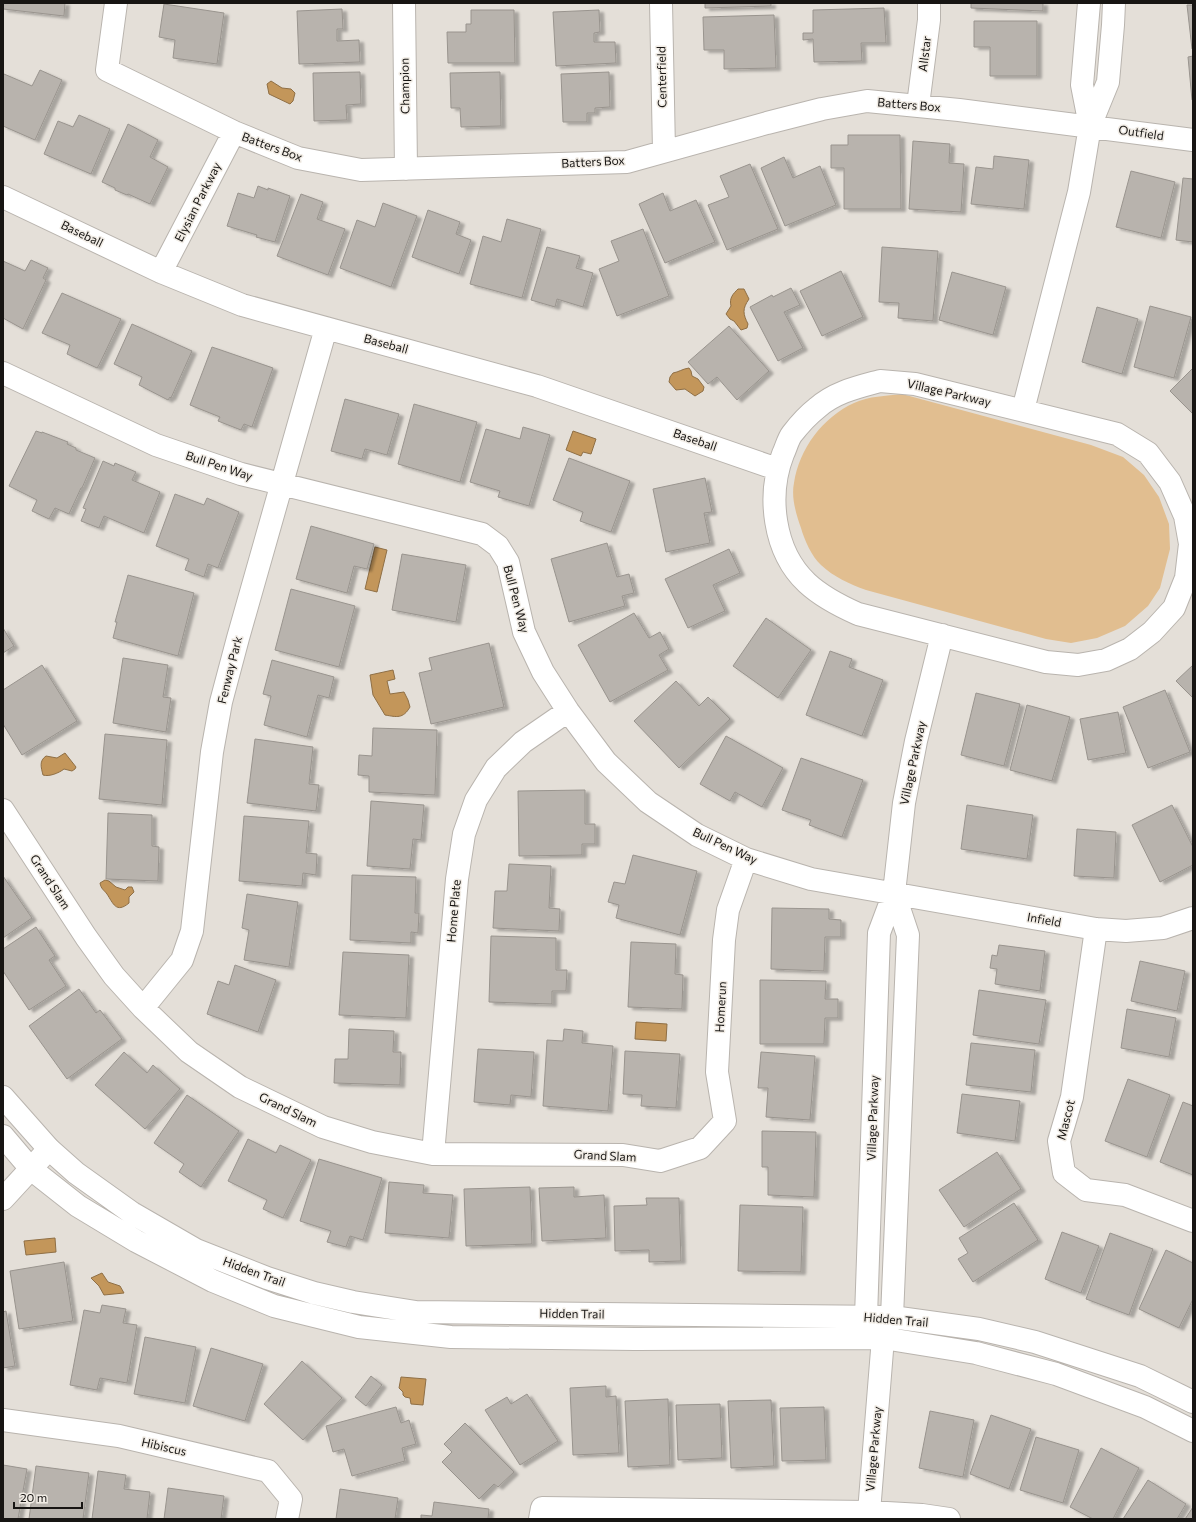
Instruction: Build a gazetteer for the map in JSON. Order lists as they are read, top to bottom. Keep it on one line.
{"streets":{"street":["Allstar","Centerfield","Champion","Batters Box","Outfield","Elysian Parkway","Baseball","Village Parkway","Bull Pen Way","Fenway Park","Grand Slam","Home Plate","Infield","Homerun","Mascot","Hidden Trail","Hibiscus"]},"crossings":[["Allstar","Batters Box"],["Centerfield","Batters Box"],["Champion","Batters Box"],["Batters Box","Outfield"],["Batters Box","Elysian Parkway"],["Elysian Parkway","Baseball"],["Baseball","Village Parkway"],["Baseball","Fenway Park"],["Village Parkway","Bull Pen Way"],["Village Parkway","Infield"],["Village Parkway","Hidden Trail"],["Bull Pen Way","Fenway Park"],["Bull Pen Way","Home Plate"],["Bull Pen Way","Infield"],["Bull Pen Way","Homerun"],["Fenway Park","Grand Slam"],["Grand Slam","Home Plate"],["Grand Slam","Homerun"],["Infield","Mascot"]],"scale_bar":"20 m"}
